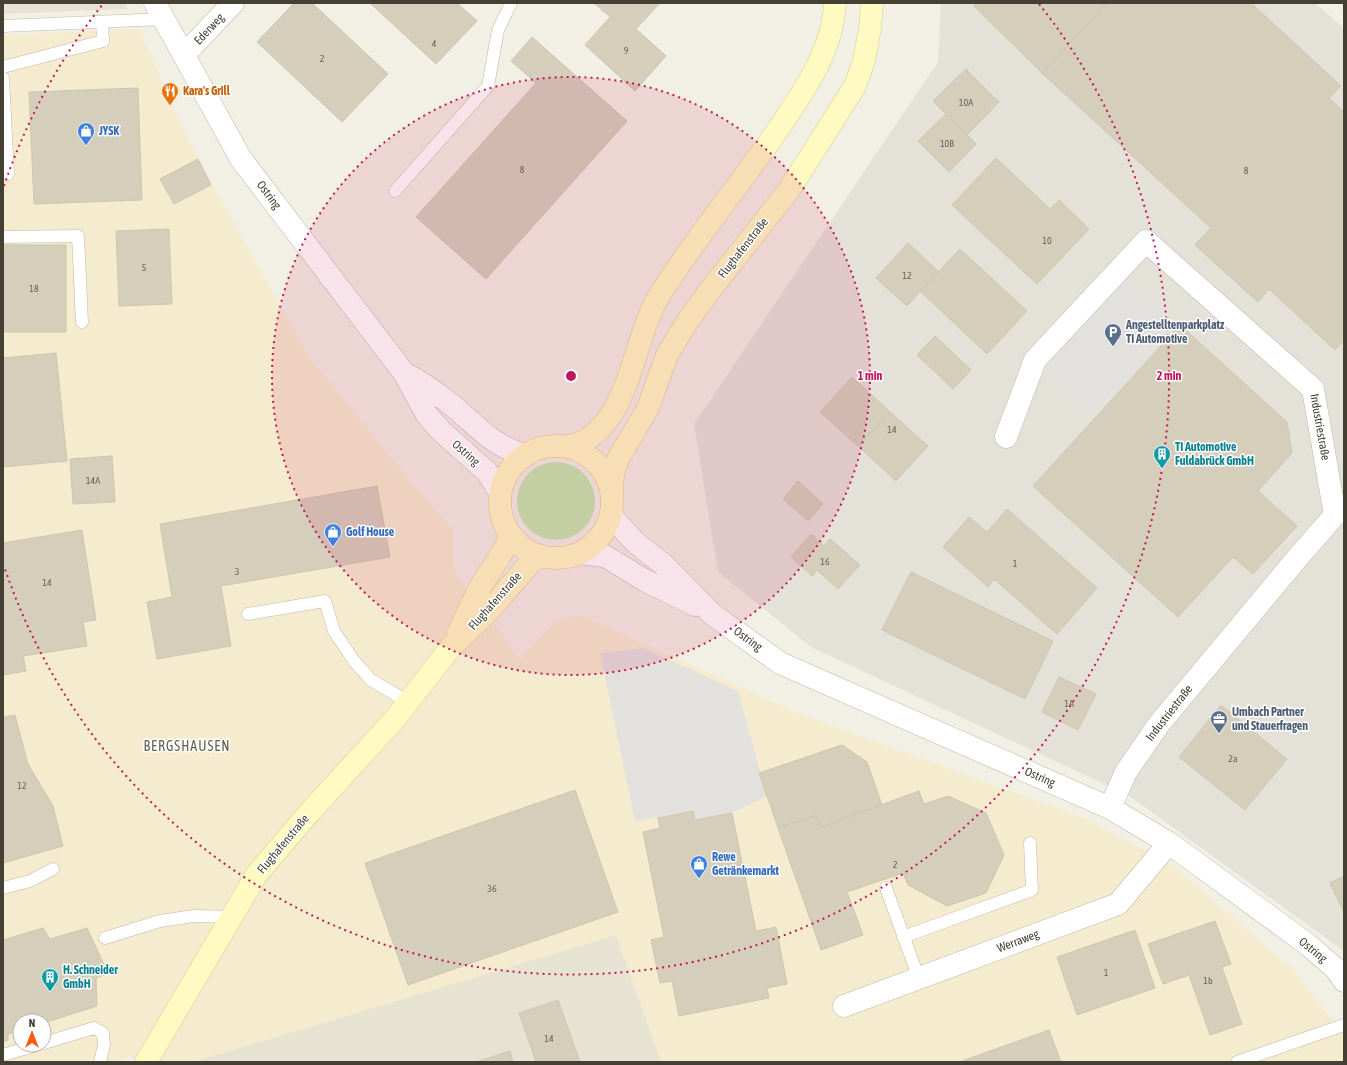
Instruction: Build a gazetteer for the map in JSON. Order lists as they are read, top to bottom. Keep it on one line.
{"streets":{"street":["Ederweg","Ostring","Flughafenstraße","Industriestraße","Werraweg"]},"crossings":[["Ederweg","Ostring"],["Ostring","Flughafenstraße"],["Ostring","Industriestraße"],["Ostring","Werraweg"]],"districts":["BERGSHAUSEN"],"places":{"restaurant":["Kara's Grill"],"shop":["JYSK","Golf House","Rewe Getränkemarkt"],"parking":["Angestelltenparkplatz TI Automotive"],"building":["TI Automotive Fuldabrück GmbH","H. Schneider GmbH"],"office":["Umbach Partner und Stauerfragen"]},"house_numbers":["4","9","2","10A","10B","8","8","10","5","12","18","14","14A","16","1","3","14","1A","2a","12","2","36","1","1b","14"],"north":"top","rings":["1 min","2 min"]}
